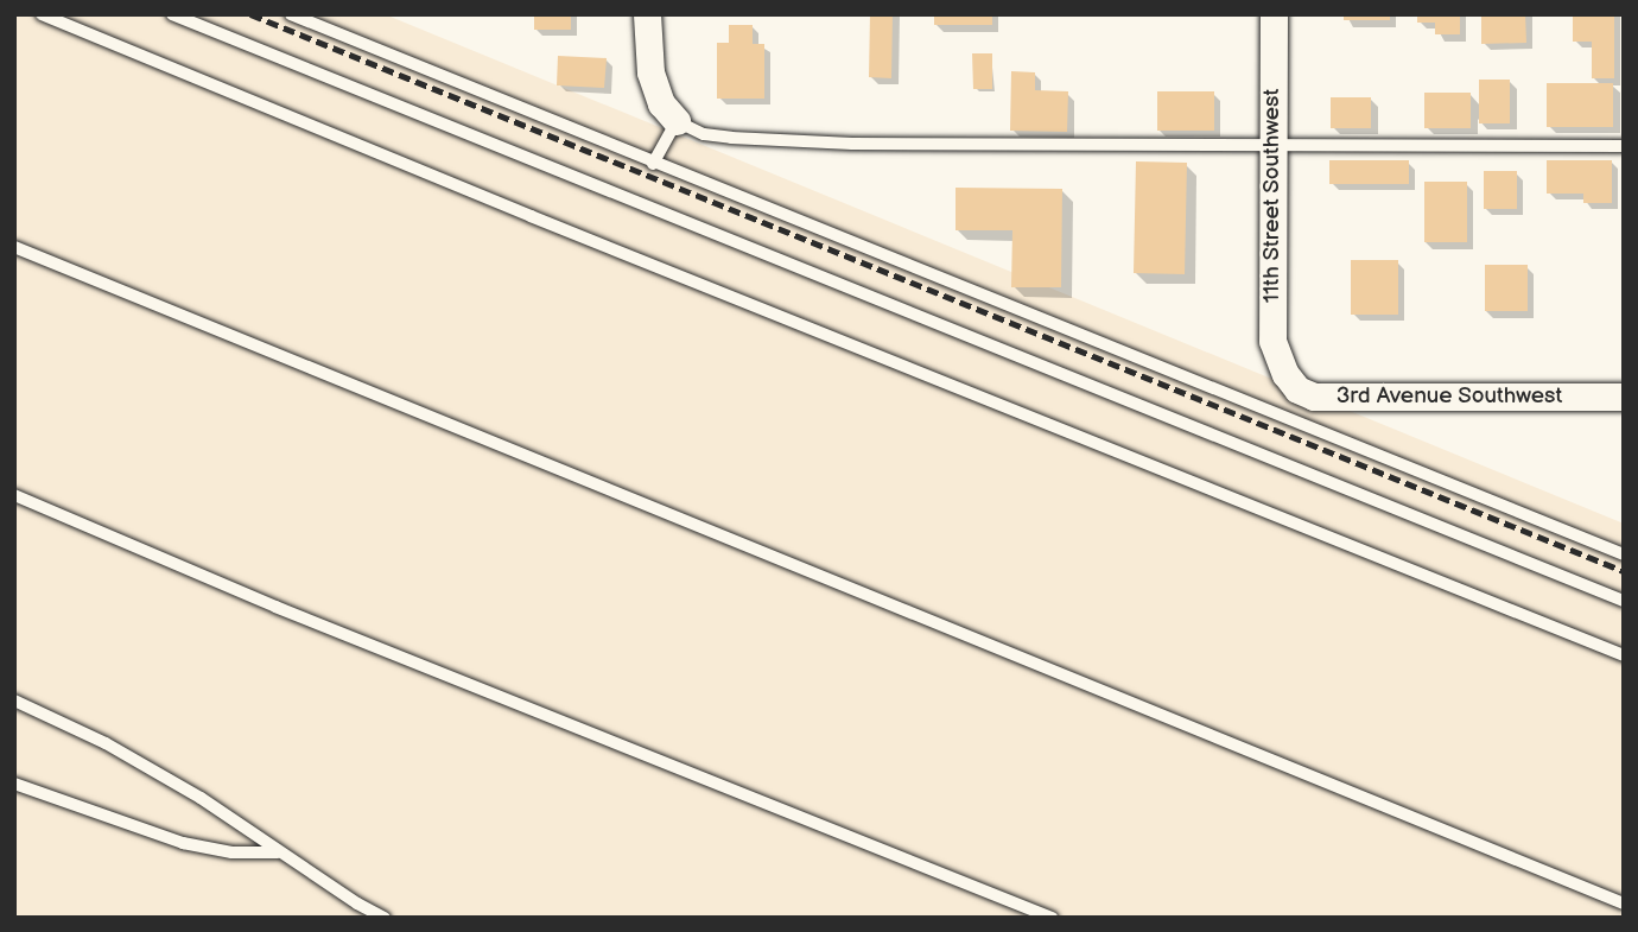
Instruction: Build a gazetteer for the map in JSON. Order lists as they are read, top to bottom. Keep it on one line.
{"streets":{"street":["11th Street Southwest","3rd Avenue Southwest"]},"crossings":[["11th Street Southwest","3rd Avenue Southwest"]]}
